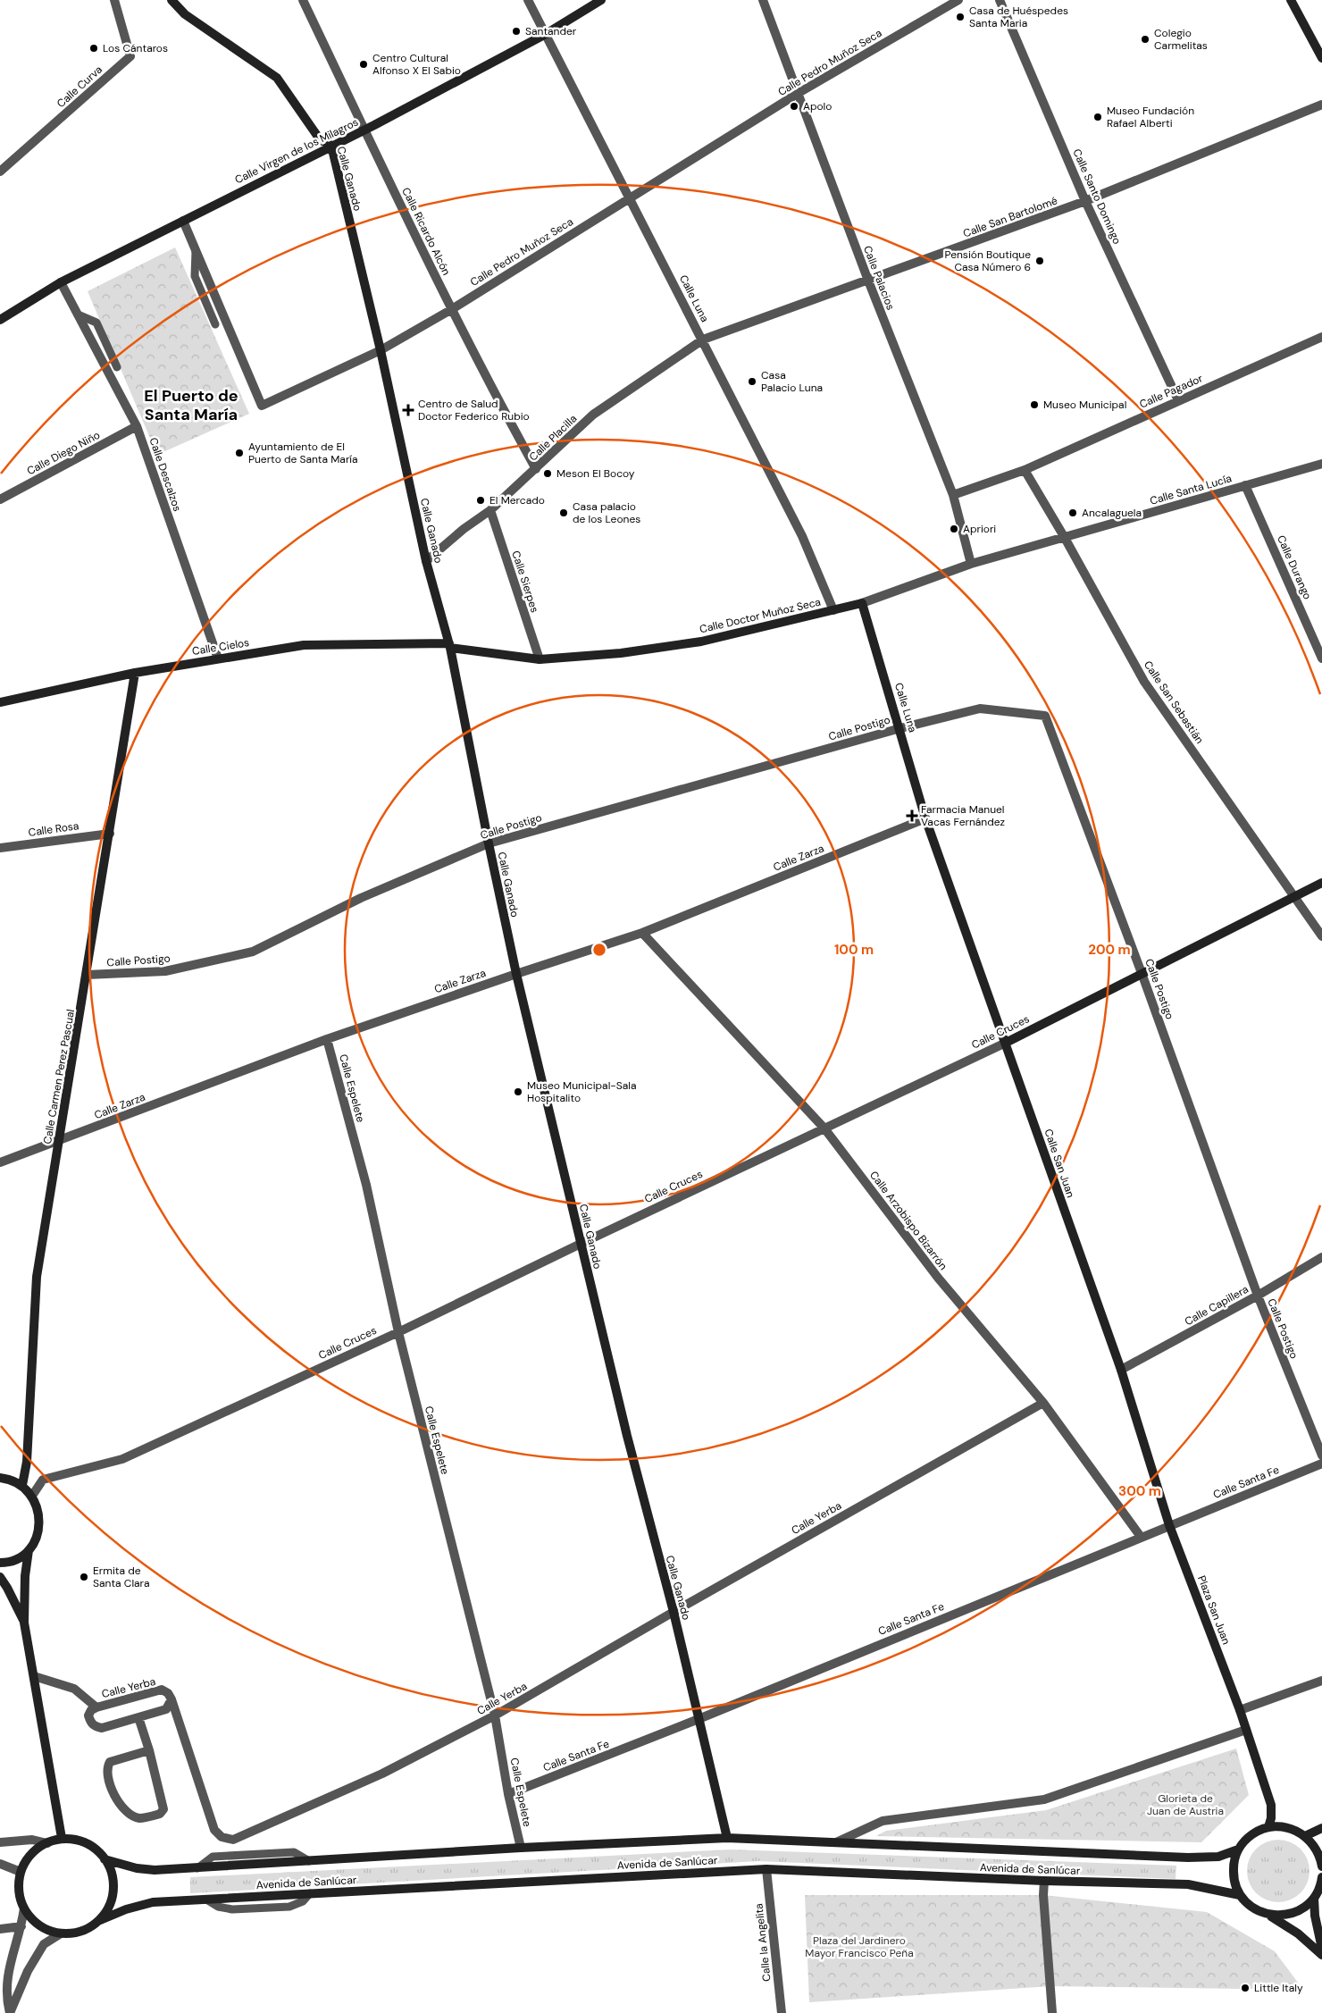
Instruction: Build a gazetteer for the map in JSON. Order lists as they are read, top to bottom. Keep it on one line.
{"streets":{"street":["Calle Pedro Muñoz Seca","Calle Curva","Calle Virgen de los Milagros","Calle Ganado","Calle Santo Domingo","Calle San Bartolomé","Calle Ricardo Alcón","Calle Palacios","Calle Luna","Calle Pagador","Calle Placilla","Calle Diego Niño","Calle Descalzos","Calle Santa Lucía","Calle Durango","Calle Sierpes","Calle Doctor Muñoz Seca","Calle Cielos","Calle San Sebastián","Calle Postigo","Calle Rosa","Calle Zarza","Calle Cruces","Calle Carmen Perez Pascual","Calle Espelete","Calle San Juan","Calle Arzobispo Bizarrón","Calle Capillera","Calle Santa Fe","Calle Yerba","Plaza San Juan","Avenida de Sanlúcar","Calle la Angelita"]},"crossings":[["Calle Pedro Muñoz Seca","Calle Virgen de los Milagros"],["Calle Pedro Muñoz Seca","Calle Ganado"],["Calle Pedro Muñoz Seca","Calle Ricardo Alcón"],["Calle Pedro Muñoz Seca","Calle Palacios"],["Calle Pedro Muñoz Seca","Calle Luna"],["Calle Virgen de los Milagros","Calle Ganado"],["Calle Virgen de los Milagros","Calle Ricardo Alcón"],["Calle Virgen de los Milagros","Calle Luna"],["Calle Virgen de los Milagros","Calle Descalzos"],["Calle Ganado","Calle Placilla"],["Calle Ganado","Calle Doctor Muñoz Seca"],["Calle Ganado","Calle Cielos"],["Calle Ganado","Calle Postigo"],["Calle Ganado","Calle Zarza"],["Calle Ganado","Calle Cruces"],["Calle Ganado","Calle Santa Fe"],["Calle Ganado","Calle Yerba"],["Calle Ganado","Avenida de Sanlúcar"],["Calle Santo Domingo","Calle San Bartolomé"],["Calle Santo Domingo","Calle Pagador"],["Calle San Bartolomé","Calle Palacios"],["Calle San Bartolomé","Calle Luna"],["Calle San Bartolomé","Calle Placilla"],["Calle Ricardo Alcón","Calle Placilla"],["Calle Palacios","Calle Pagador"],["Calle Palacios","Calle Doctor Muñoz Seca"],["Calle Luna","Calle Placilla"],["Calle Luna","Calle Doctor Muñoz Seca"],["Calle Luna","Calle Postigo"],["Calle Luna","Calle Zarza"],["Calle Luna","Calle San Juan"],["Calle Pagador","Calle San Sebastián"],["Calle Placilla","Calle Sierpes"],["Calle Diego Niño","Calle Descalzos"],["Calle Descalzos","Calle Cielos"],["Calle Santa Lucía","Calle Durango"],["Calle Santa Lucía","Calle Doctor Muñoz Seca"],["Calle Santa Lucía","Calle San Sebastián"],["Calle Sierpes","Calle Doctor Muñoz Seca"],["Calle Doctor Muñoz Seca","Calle Cielos"],["Calle Doctor Muñoz Seca","Calle San Sebastián"],["Calle Cielos","Calle Carmen Perez Pascual"],["Calle San Sebastián","Calle Cruces"],["Calle Postigo","Calle Cruces"],["Calle Postigo","Calle Carmen Perez Pascual"],["Calle Postigo","Calle Capillera"],["Calle Rosa","Calle Carmen Perez Pascual"],["Calle Zarza","Calle Carmen Perez Pascual"],["Calle Zarza","Calle Espelete"],["Calle Zarza","Calle San Juan"],["Calle Zarza","Calle Arzobispo Bizarrón"],["Calle Cruces","Calle Espelete"],["Calle Cruces","Calle San Juan"],["Calle Cruces","Calle Arzobispo Bizarrón"],["Calle Espelete","Calle Santa Fe"],["Calle Espelete","Calle Yerba"],["Calle Espelete","Avenida de Sanlúcar"],["Calle San Juan","Calle Capillera"],["Calle San Juan","Calle Santa Fe"],["Calle San Juan","Plaza San Juan"],["Calle Arzobispo Bizarrón","Calle Santa Fe"],["Calle Arzobispo Bizarrón","Calle Yerba"],["Calle Santa Fe","Plaza San Juan"],["Avenida de Sanlúcar","Calle la Angelita"]],"districts":["El Puerto de Santa María"],"parks":["Glorieta de Juan de Austria","Plaza del Jardinero Mayor Francisco Peña"],"places":{"other":["Casa de Huéspedes Santa Maria","Santander","Colegio Carmelitas","Los Cántaros","Centro Cultural Alfonso X El Sabio","Apolo","Museo Fundación Rafael Alberti","Pensión Boutique Casa Número 6","Casa Palacio Luna","Museo Municipal","Ayuntamiento de El Puerto de Santa María","Meson El Bocoy","El Mercado","Casa palacio de los Leones","Ancalaguela","Apriori","Museo Municipal-Sala Hospitalito","Ermita de Santa Clara","Little Italy"],"health":["Centro de Salud Doctor Federico Rubio","Farmacia Manuel Vacas Fernández"]},"rings":["100 m","200 m","300 m"]}
